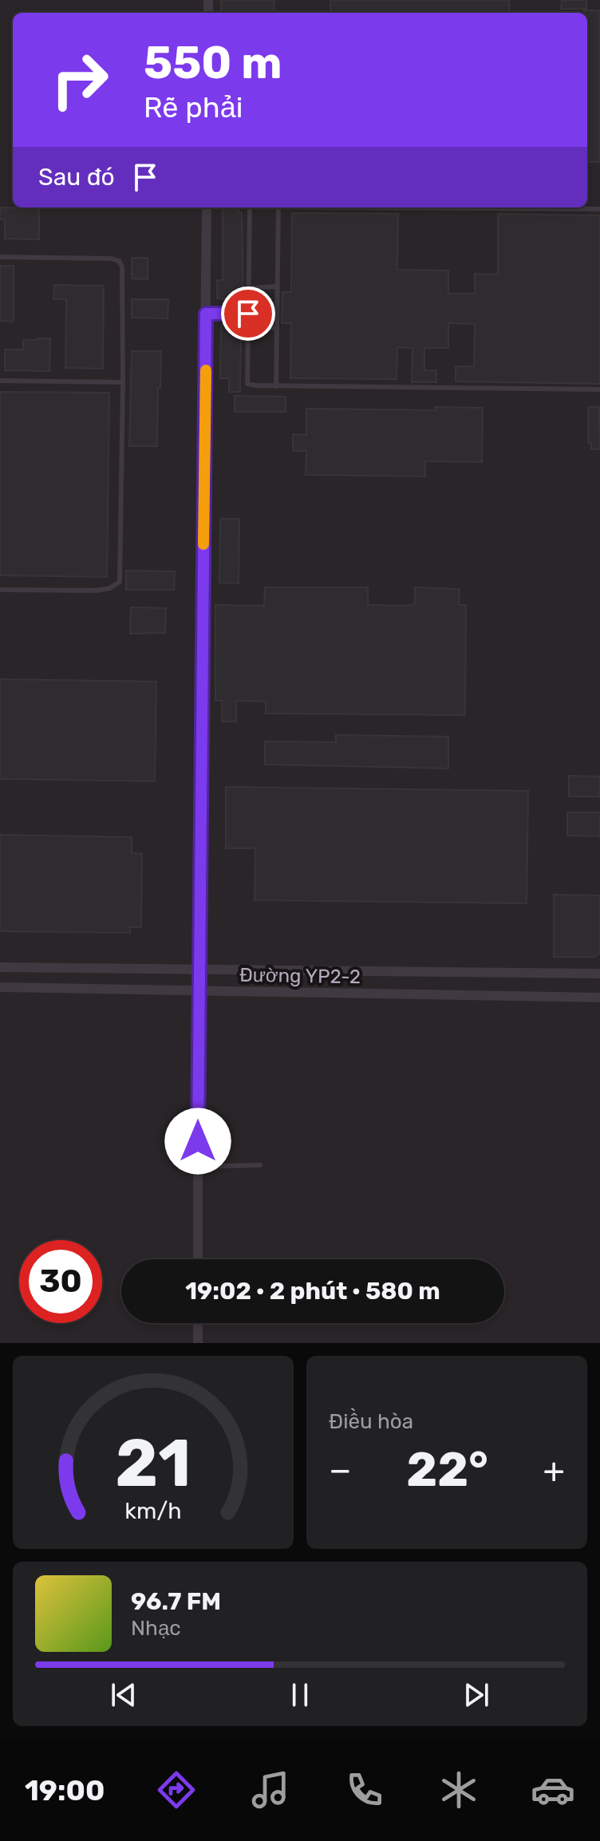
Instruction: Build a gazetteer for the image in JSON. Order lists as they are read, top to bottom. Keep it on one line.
{"streets":{"street":["Đường YP2-2"]},"page":{"turn":["550 m","Rẽ phải"],"then":"Sau đó","limit":"30","trip":"19:02 · 2 phút · 580 m","tile":"Điều hòa","heat":["−","22°","+"],"song":["96.7 FM","Nhạc"],"tabs":"19:00","gauge":["21","km/h"]}}
